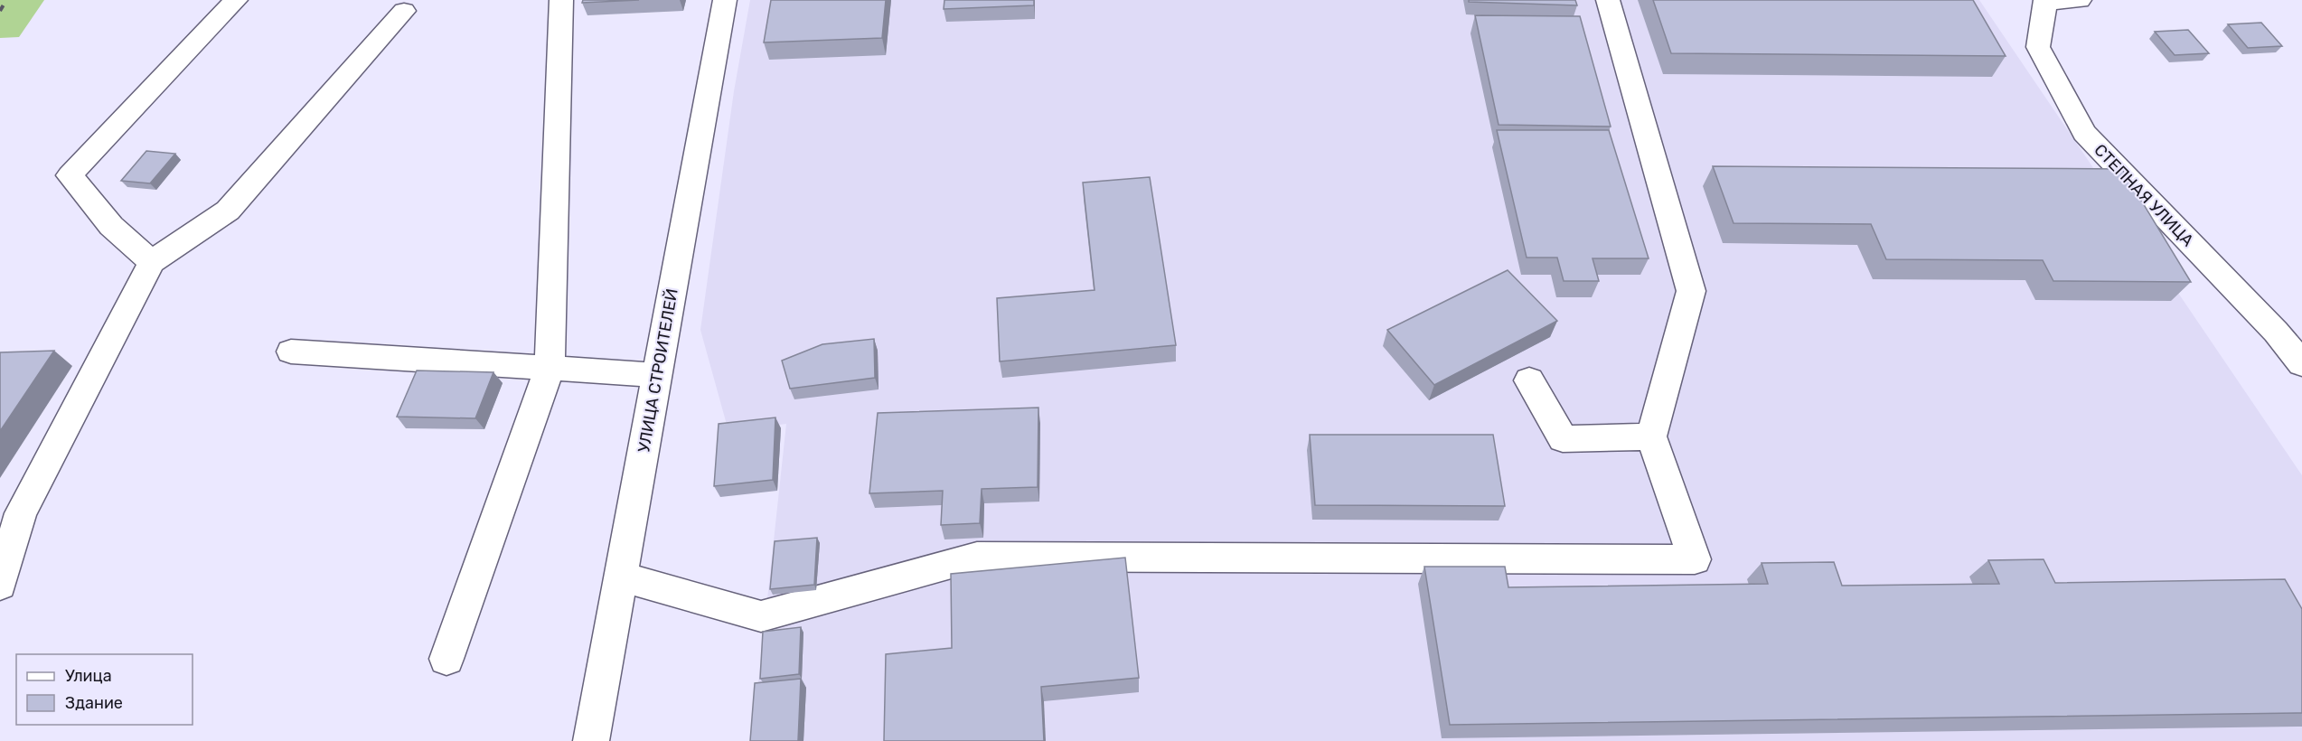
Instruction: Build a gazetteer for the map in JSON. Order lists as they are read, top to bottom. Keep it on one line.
{"streets":{"street":["СТЕПНАЯ УЛИЦА","УЛИЦА СТРОИТЕЛЕЙ"]},"legend":["Улица","Здание"]}
